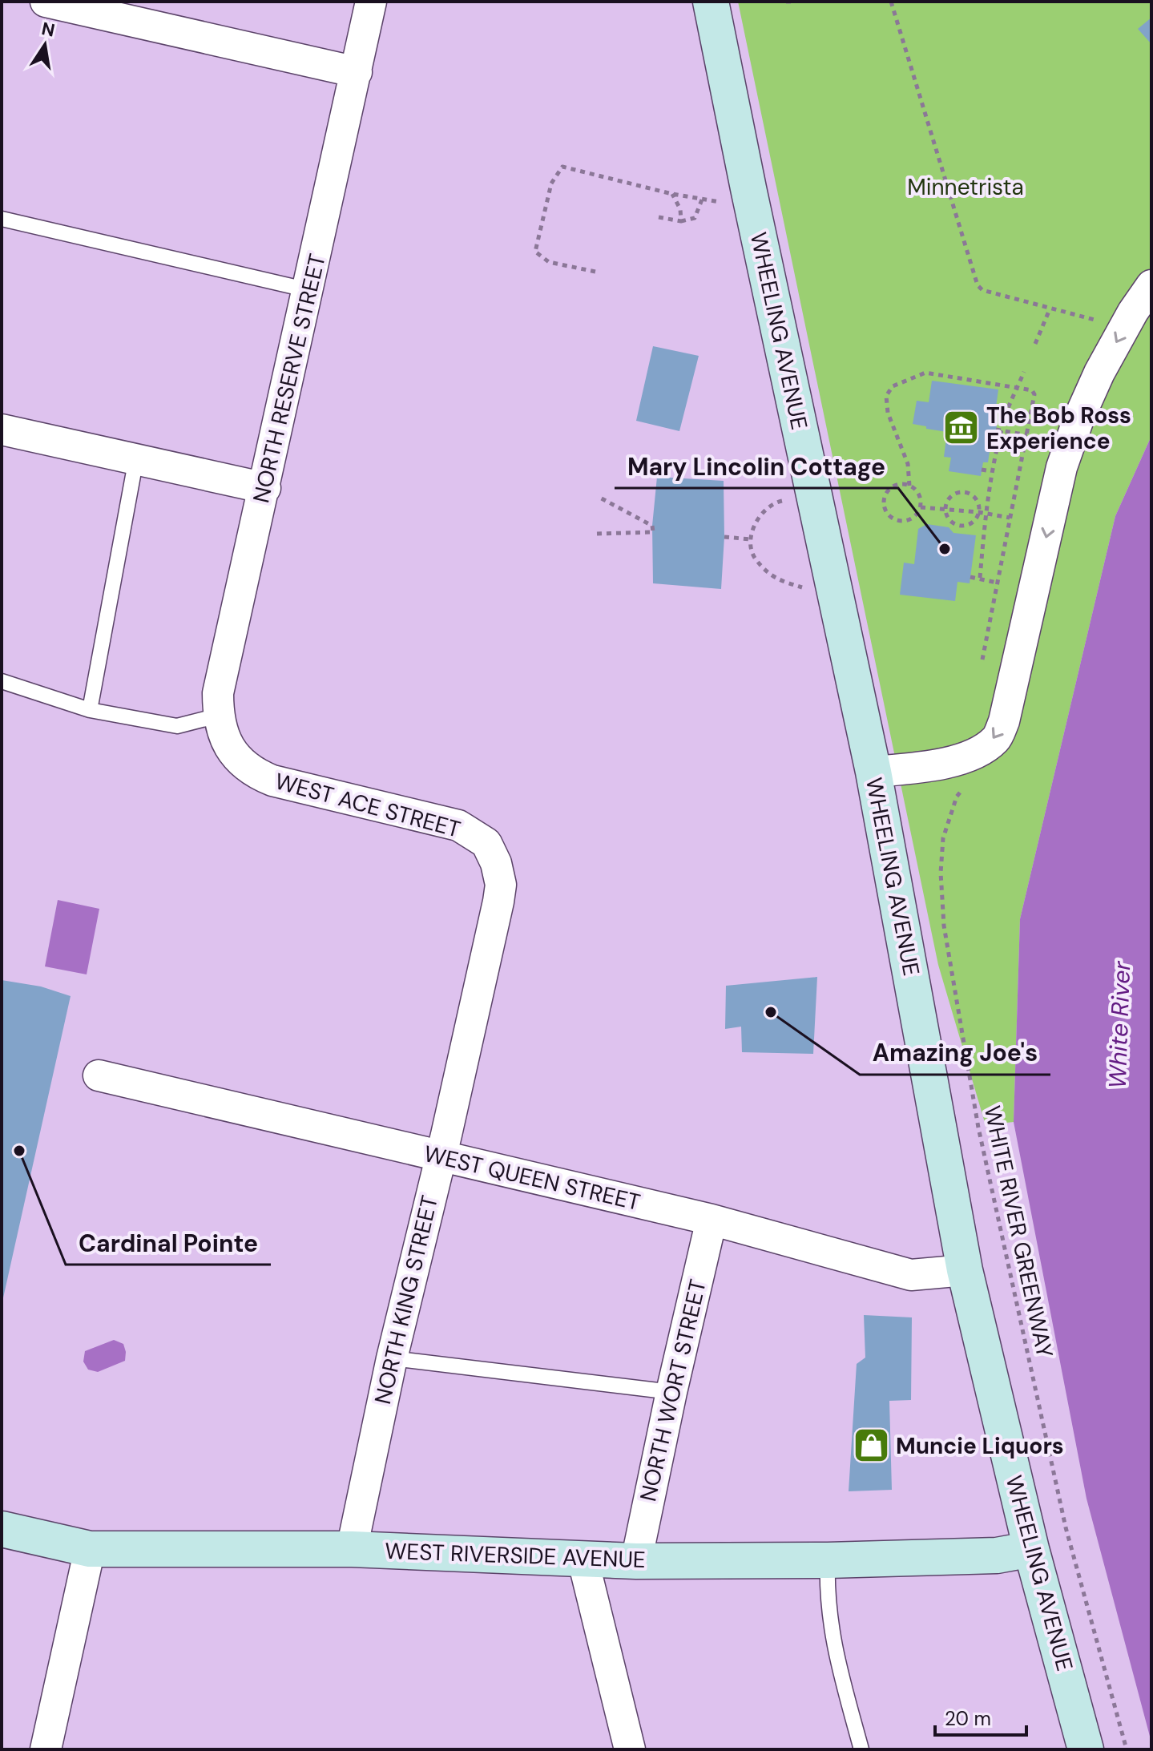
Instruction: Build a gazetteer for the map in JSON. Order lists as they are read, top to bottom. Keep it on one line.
{"streets":{"main road":["WHEELING AVENUE","WEST RIVERSIDE AVENUE"],"street":["NORTH RESERVE STREET","WEST ACE STREET","WEST QUEEN STREET","NORTH KING STREET","NORTH WORT STREET"],"path":["WHITE RIVER GREENWAY"]},"crossings":[["WHEELING AVENUE","WEST QUEEN STREET"],["WHEELING AVENUE","WEST RIVERSIDE AVENUE"],["NORTH RESERVE STREET","WEST ACE STREET"],["WEST ACE STREET","NORTH KING STREET"],["WEST QUEEN STREET","NORTH KING STREET"],["WEST QUEEN STREET","NORTH WORT STREET"],["NORTH KING STREET","WEST RIVERSIDE AVENUE"],["NORTH WORT STREET","WEST RIVERSIDE AVENUE"]],"water":["White River"],"parks":["Minnetrista"],"places":{"museum":["The Bob Ross Experience"],"other":["Mary Lincolin Cottage","Amazing Joe's","Cardinal Pointe"],"shop":["Muncie Liquors"]},"scale_bar":"20 m","north":"top"}
